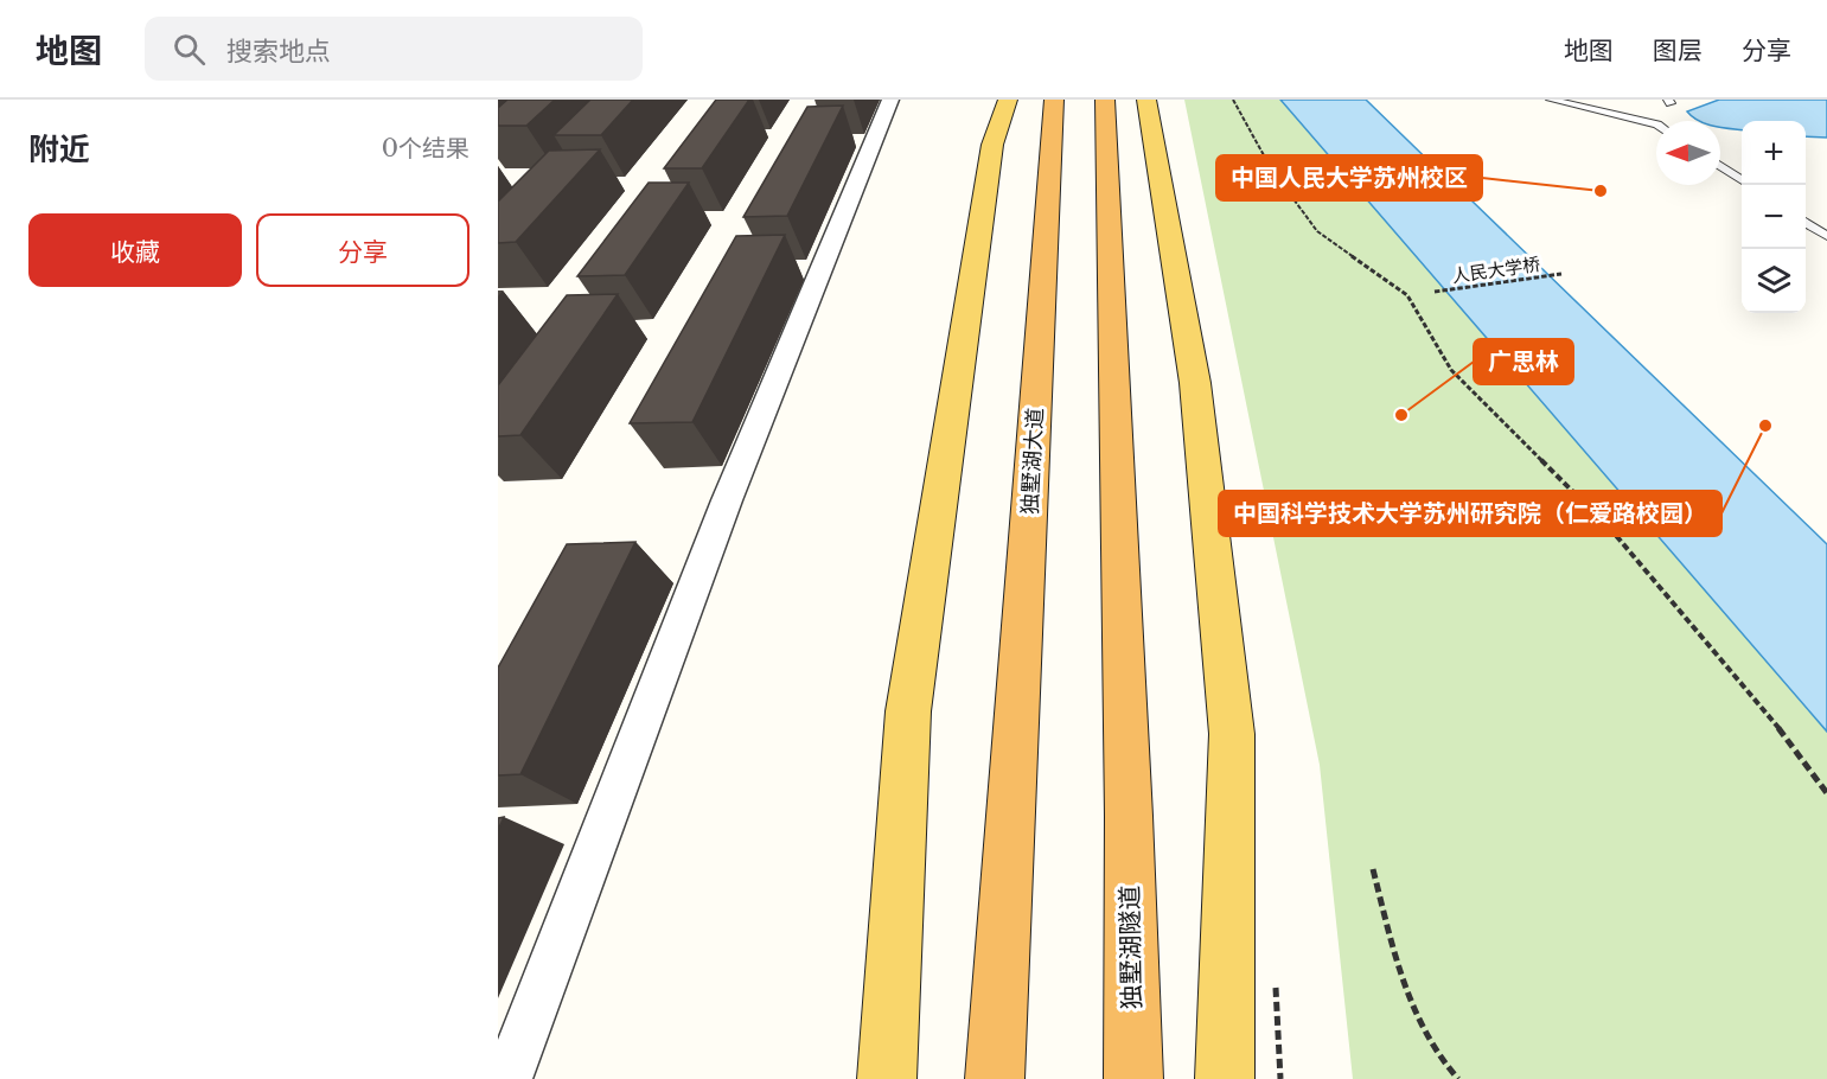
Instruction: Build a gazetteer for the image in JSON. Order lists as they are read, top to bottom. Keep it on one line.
{"streets":{"highway":["独墅湖大道","独墅湖隧道"],"path":["人民大学桥"]},"places":["中国人民大学苏州校区","广思林","中国科学技术大学苏州研究院（仁爱路校园）"],"north":"left","page":{"header":"地图","search":"搜索地点","nav":["地图","图层","分享"],"heading":["附近","0个结果"],"map_buttons":["+","−"],"buttons":["收藏","分享"]}}
